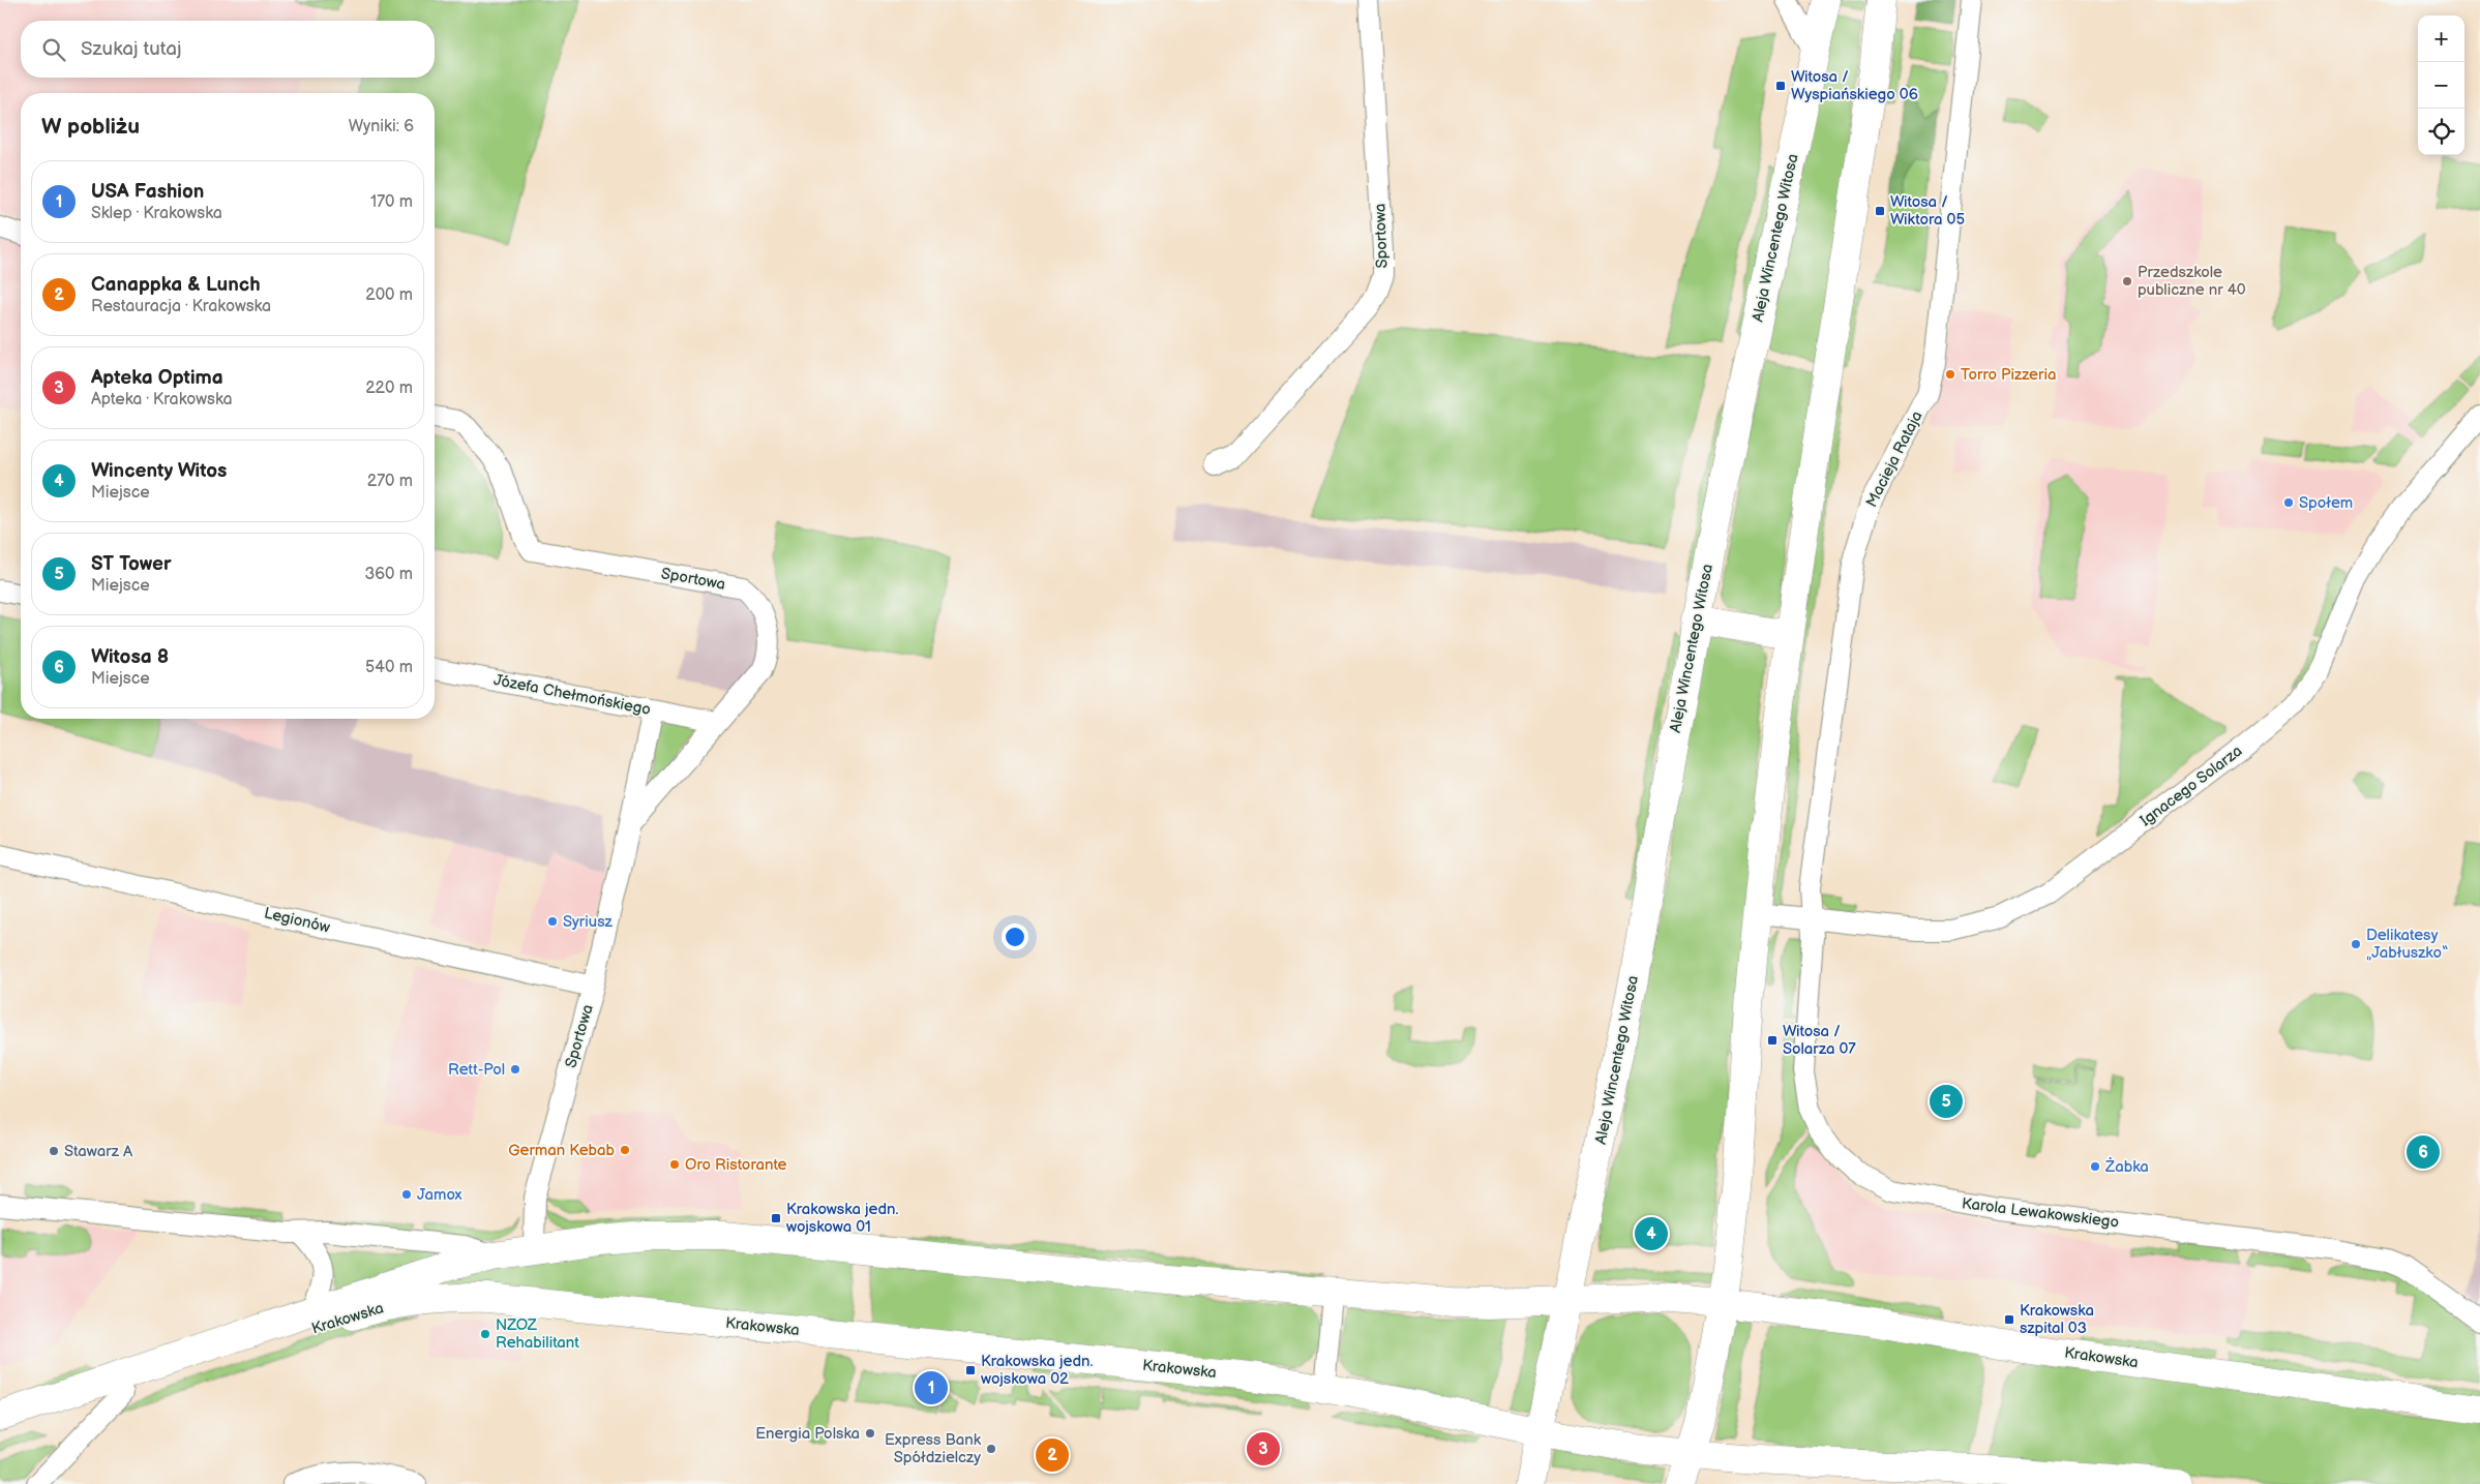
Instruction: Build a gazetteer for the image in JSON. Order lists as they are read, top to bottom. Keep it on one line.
{"streets":{"main road":["Aleja Wincentego Witosa","Krakowska"],"street":["Sportowa","Macieja Rataja","Józefa Chełmońskiego","Ignacego Solarza","Legionów","Karola Lewakowskiego"]},"crossings":[["Sportowa","Józefa Chełmońskiego"],["Sportowa","Legionów"],["Sportowa","Krakowska"],["Aleja Wincentego Witosa","Krakowska"],["Macieja Rataja","Ignacego Solarza"],["Macieja Rataja","Karola Lewakowskiego"],["Ignacego Solarza","Karola Lewakowskiego"]],"places":{"transit":["Witosa / Wyspiańskiego 06","Witosa / Wiktora 05","Witosa / Solarza 07","Krakowska jedn. wojskowa 01","Krakowska szpital 03","Krakowska jedn. wojskowa 02"],"other":["Przedszkole publiczne nr 40","Torro Pizzeria","Społem","Syriusz","Delikatesy „Jabłuszko“","Rett-Pol","German Kebab","Stawarz A","Oro Ristorante","Żabka","Jamox","NZOZ Rehabilitant","Energia Polska","Express Bank Spółdzielczy"]},"page":{"map_buttons":["+","−"],"search":"Szukaj tutaj","heading":["W pobliżu","Wyniki: 6"],"list":[{"mark":"1","name":"USA Fashion","note":"Sklep · Krakowska","value":"170 m"},{"mark":"2","name":"Canappka & Lunch","note":"Restauracja · Krakowska","value":"200 m"},{"mark":"3","name":"Apteka Optima","note":"Apteka · Krakowska","value":"220 m"},{"mark":"4","name":"Wincenty Witos","note":"Miejsce","value":"270 m"},{"mark":"5","name":"ST Tower","note":"Miejsce","value":"360 m"},{"mark":"6","name":"Witosa 8","note":"Miejsce","value":"540 m"}],"pins":["5","6","4","1","3","2"]}}
